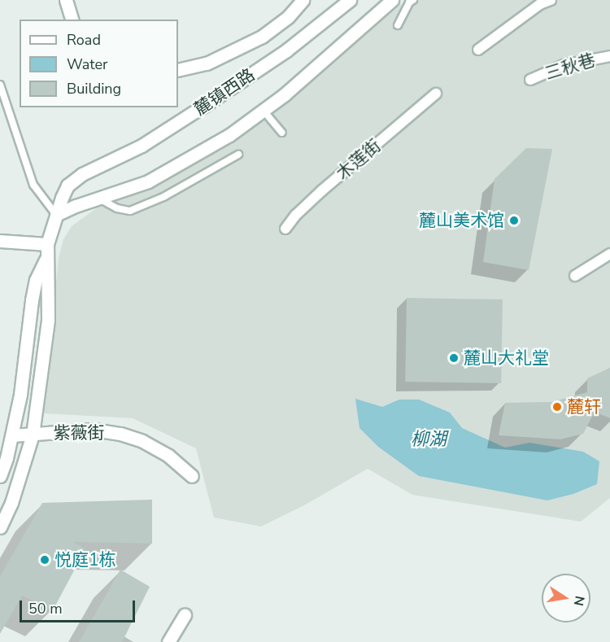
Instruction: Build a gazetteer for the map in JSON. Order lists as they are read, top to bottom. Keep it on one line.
{"streets":{"street":["三秋巷","麓镇西路","木莲街","紫薇街"]},"water":["柳湖"],"places":["麓山美术馆","麓山大礼堂","麓轩","悦庭1栋"],"legend":["Road","Water","Building"],"scale_bar":"50 m","north":"right"}
